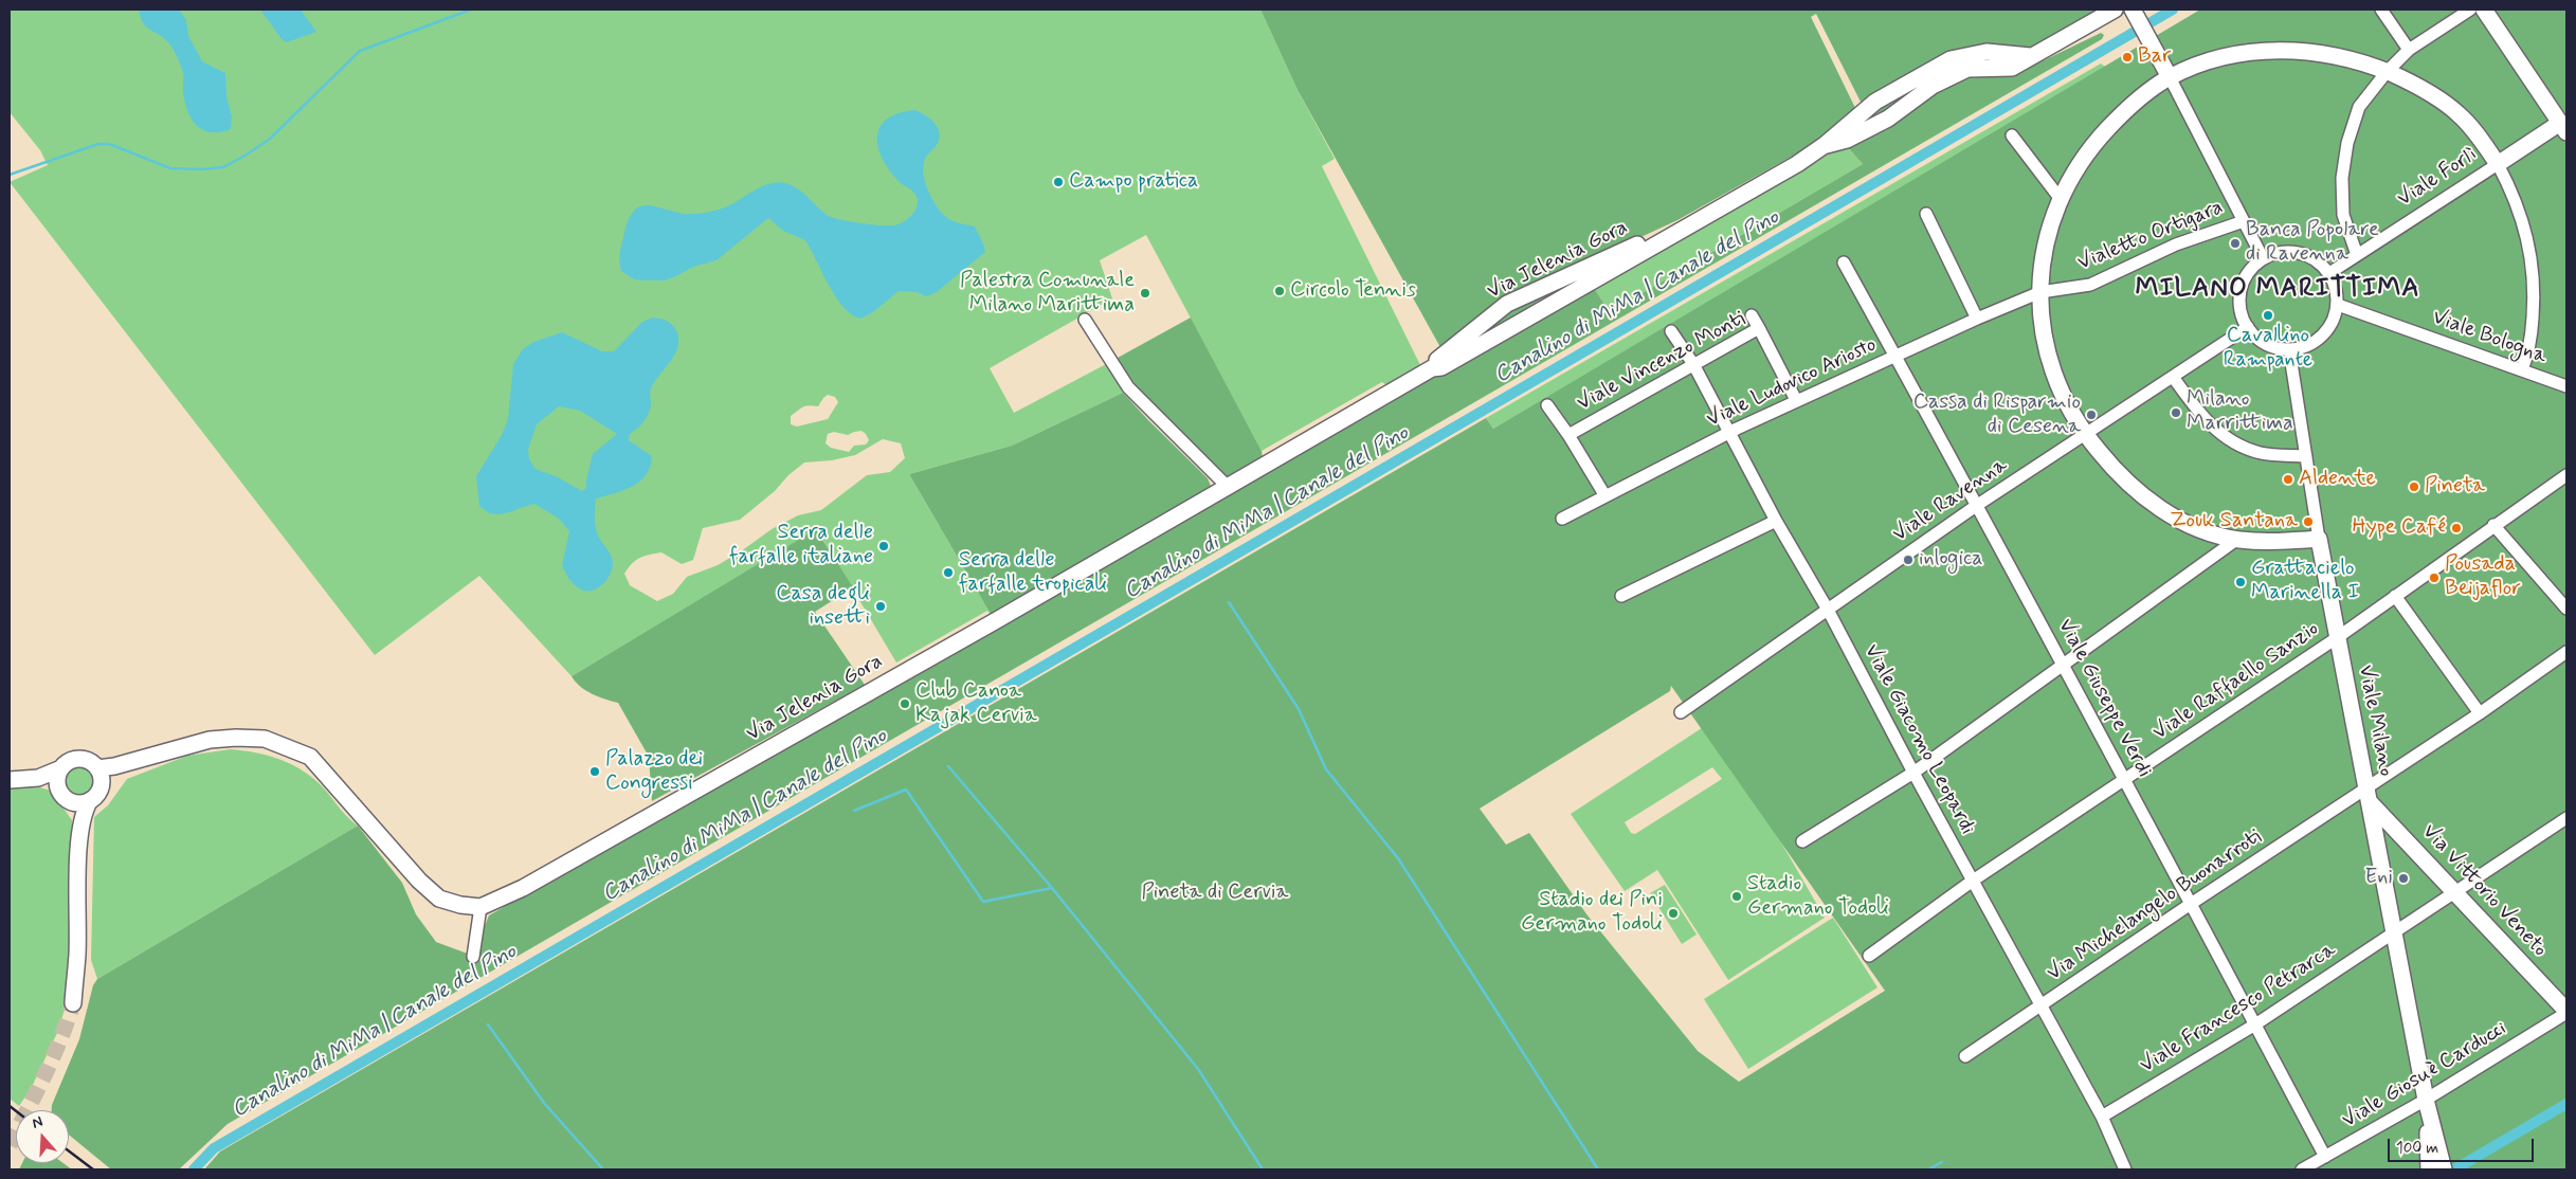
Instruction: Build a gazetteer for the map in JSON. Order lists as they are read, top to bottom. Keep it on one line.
{"streets":{"street":["Viale Forlì","Vialetto Ortigara","Via Jelenia Gora","Viale Bologna","Viale Vincenzo Monti","Viale Ludovico Ariosto","Viale Ravenna","Viale Raffaello Sanzio","Viale Giuseppe Verdi","Viale Milano","Viale Giacomo Leopardi","Via Vittorio Veneto","Via Michelangelo Buonarroti","Viale Francesco Petrarca","Viale Giosuè Carducci"]},"crossings":[["Viale Forlì","Viale Bologna"],["Viale Forlì","Viale Ravenna"],["Viale Forlì","Viale Milano"],["Vialetto Ortigara","Viale Ludovico Ariosto"],["Viale Bologna","Viale Ravenna"],["Viale Bologna","Viale Milano"],["Viale Vincenzo Monti","Viale Ludovico Ariosto"],["Viale Vincenzo Monti","Viale Giacomo Leopardi"],["Viale Ludovico Ariosto","Viale Giuseppe Verdi"],["Viale Ludovico Ariosto","Viale Giacomo Leopardi"],["Viale Ravenna","Viale Giuseppe Verdi"],["Viale Ravenna","Viale Milano"],["Viale Ravenna","Viale Giacomo Leopardi"],["Viale Raffaello Sanzio","Viale Giuseppe Verdi"],["Viale Raffaello Sanzio","Viale Milano"],["Viale Raffaello Sanzio","Viale Giacomo Leopardi"],["Viale Giuseppe Verdi","Via Michelangelo Buonarroti"],["Viale Giuseppe Verdi","Viale Francesco Petrarca"],["Viale Giuseppe Verdi","Viale Giosuè Carducci"],["Viale Milano","Via Vittorio Veneto"],["Viale Milano","Via Michelangelo Buonarroti"],["Viale Milano","Viale Francesco Petrarca"],["Viale Milano","Viale Giosuè Carducci"],["Viale Giacomo Leopardi","Via Michelangelo Buonarroti"],["Viale Giacomo Leopardi","Viale Francesco Petrarca"],["Via Vittorio Veneto","Viale Francesco Petrarca"],["Via Vittorio Veneto","Viale Giosuè Carducci"]],"districts":["MILANO MARITTIMA"],"water":["Canalino di MiMa | Canale del Pino"],"parks":["Pineta di Cervia"],"places":["Bar","Campo pratica","Banca Popolare di Ravenna","Circolo Tennis","Palestra Comunale Milano Marittima","Cavallino Rampante","Milano Marrittima","Cassa di Risparmio di Cesena","Aldente","Pineta","Zouk Santana","Hype Café","Serra delle farfalle italiane","inlogica","Serra delle farfalle tropicali","Pousada Beijaflor","Grattacielo Marinella I","Casa degli insetti","Club Canoa Kajak Cervia","Palazzo dei Congressi","Eni","Stadio Germano Todoli","Stadio dei Pini Germano Todoli"],"scale_bar":"100 m","north":"top"}
